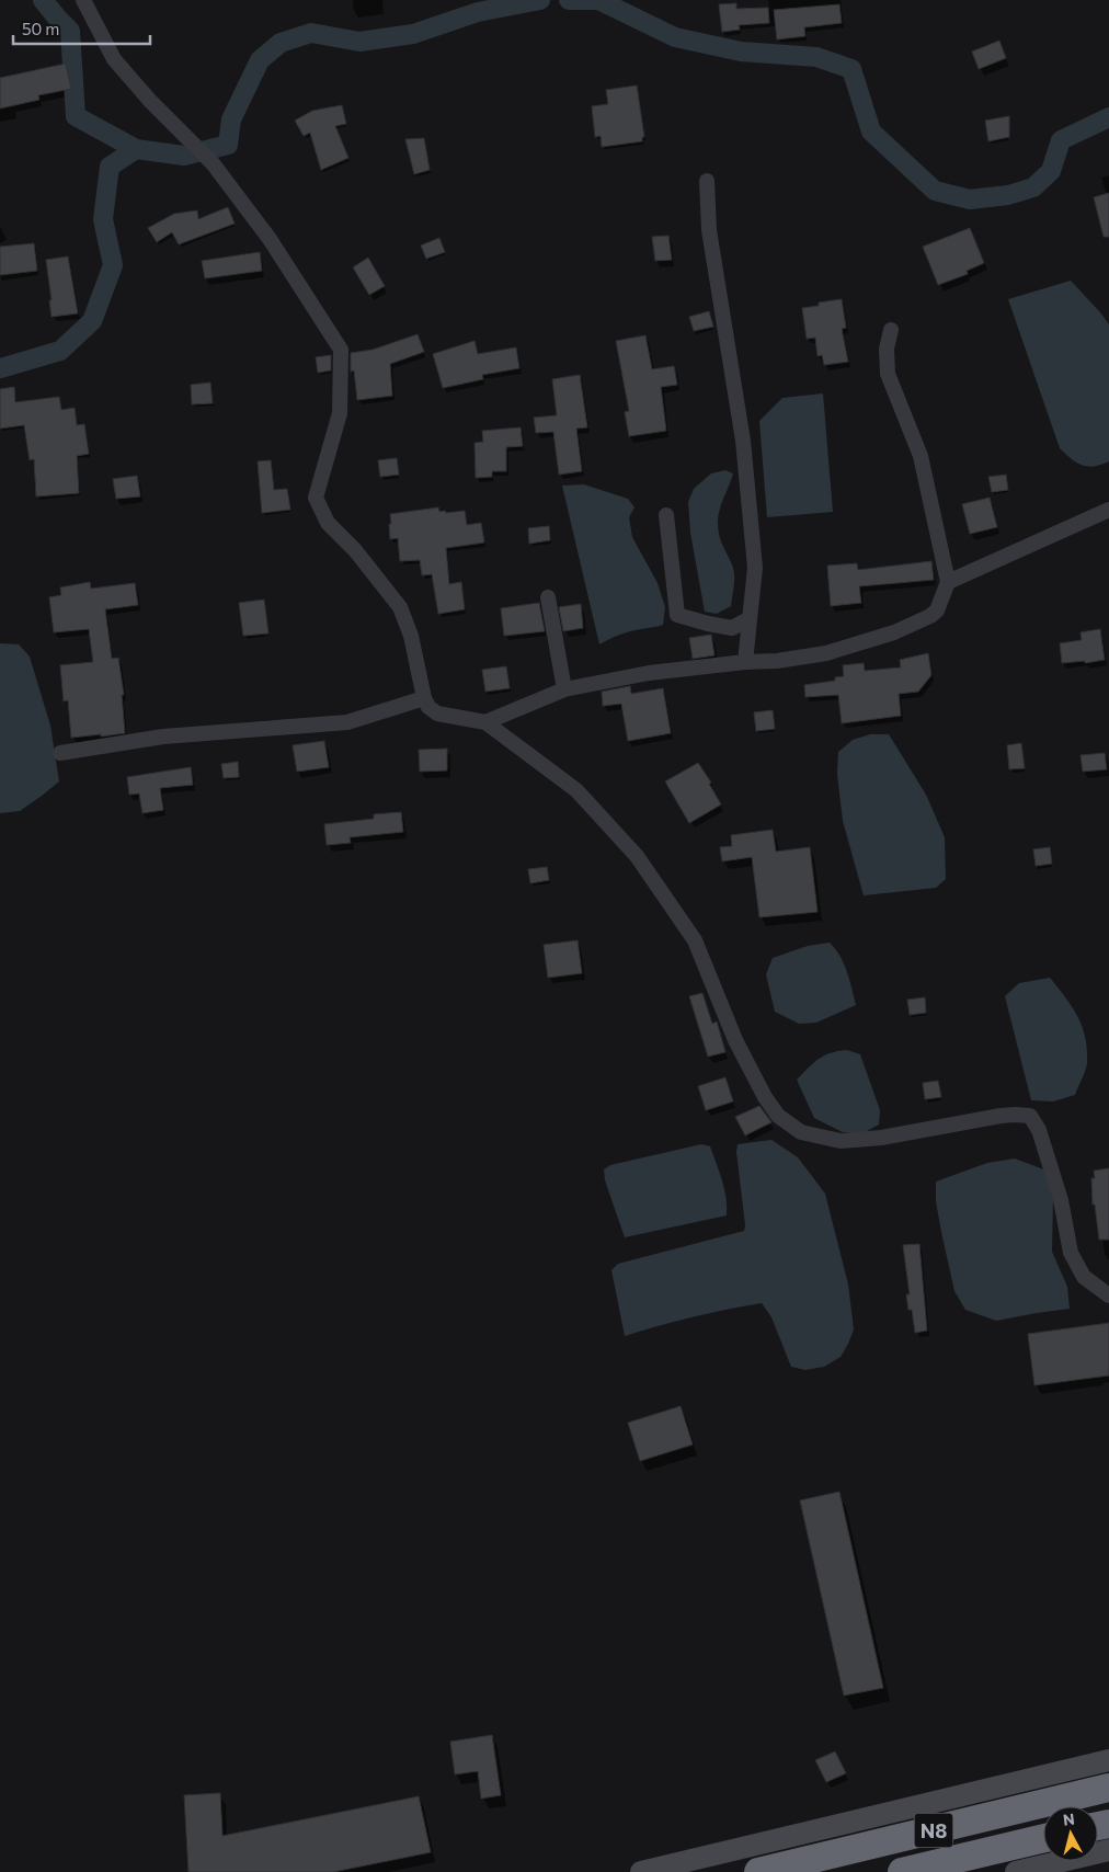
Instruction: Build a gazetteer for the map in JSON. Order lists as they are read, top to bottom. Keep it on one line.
{"streets":{"highway":["N8"]},"scale_bar":"50 m","north":"top"}
